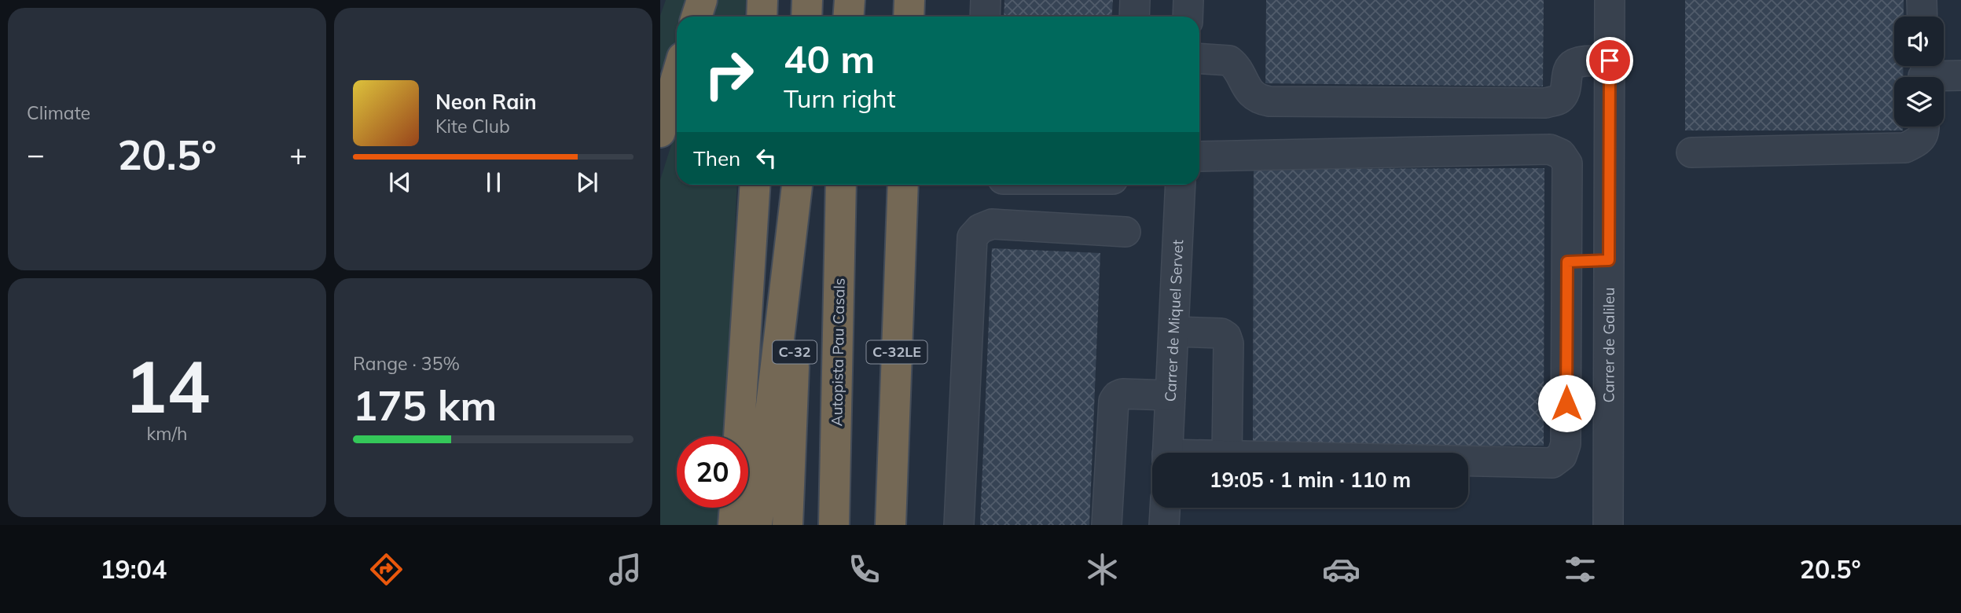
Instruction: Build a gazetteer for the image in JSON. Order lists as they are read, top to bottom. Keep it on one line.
{"streets":{"highway":["C-32","Autopista Pau Casals","C-32LE"],"street":["Carrer de Miquel Servet","Carrer de Galileu"]},"page":{"tile":["Climate",["14","km/h"],["Range · 35%","175 km"]],"turn":["40 m","Turn right"],"song":["Neon Rain","Kite Club"],"heat":["−","20.5°","+"],"then":"Then","limit":"20","trip":"19:05 · 1 min · 110 m","tabs":["19:04","20.5°"]}}
